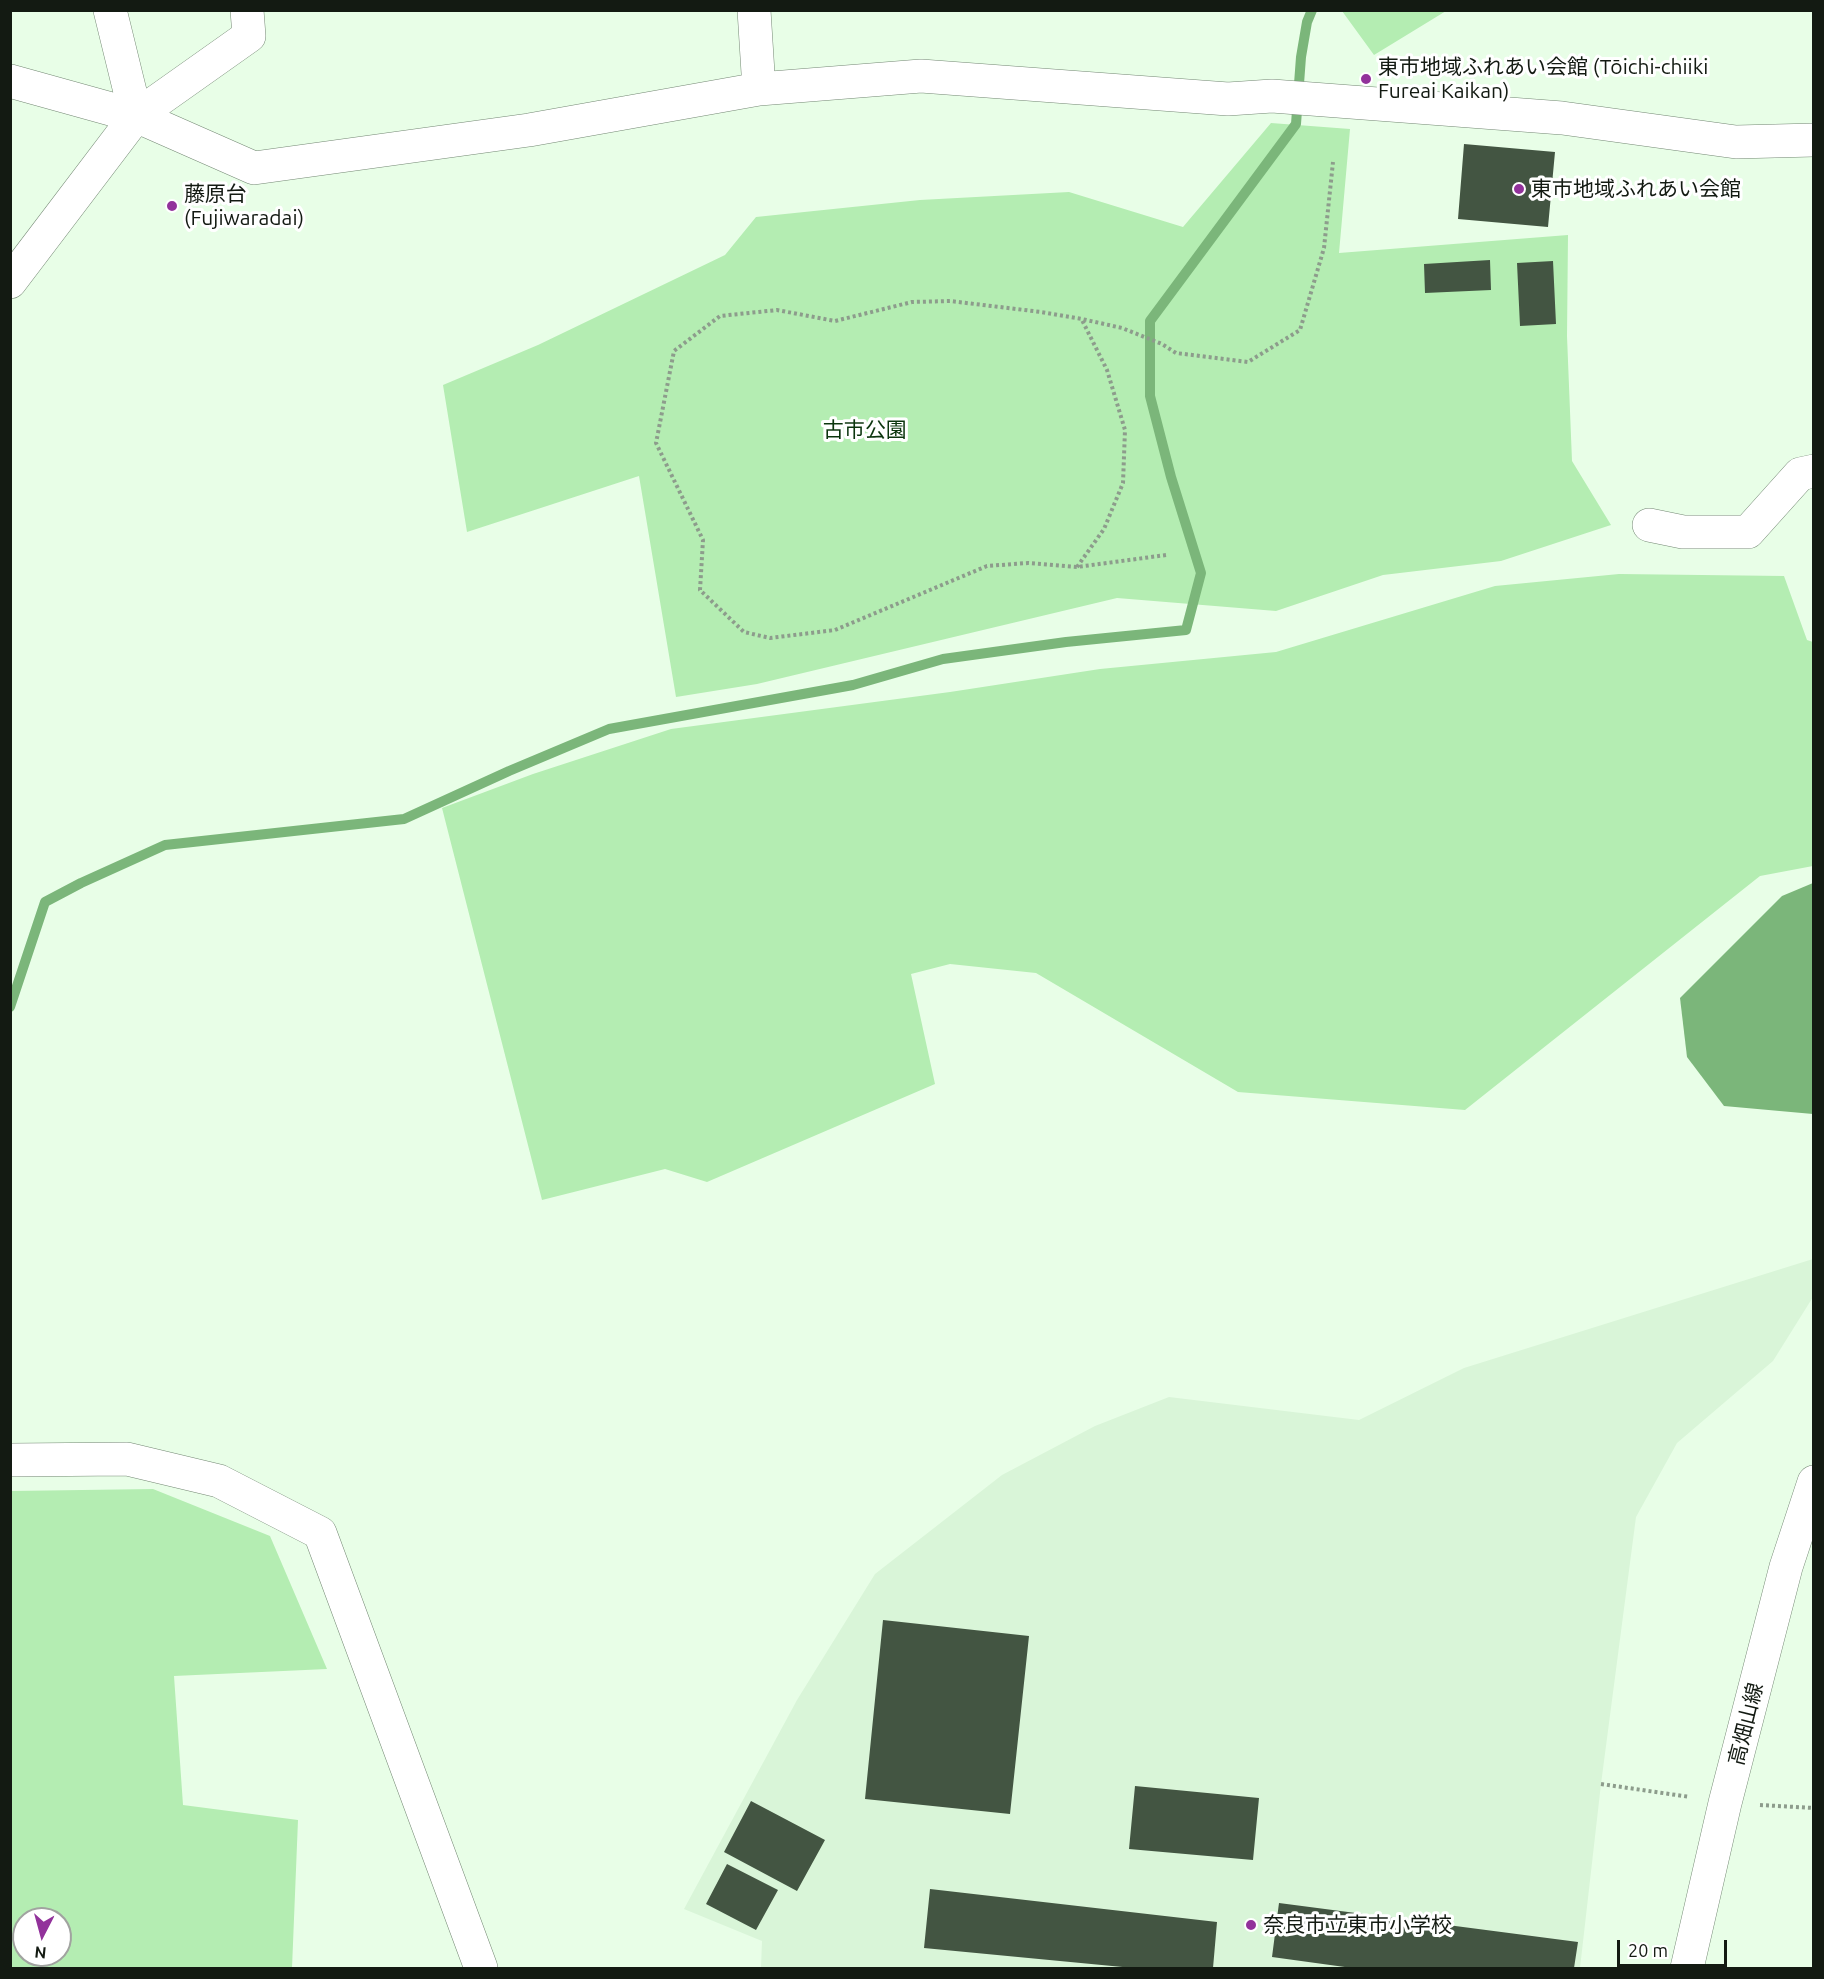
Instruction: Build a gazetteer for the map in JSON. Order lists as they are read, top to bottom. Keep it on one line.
{"streets":{"street":["高畑山線"]},"parks":["古市公園"],"places":["東市地域ふれあい会館 (Tōichi-chiiki Fureai Kaikan)","東市地域ふれあい会館","藤原台 (Fujiwaradai)","奈良市立東市小学校"],"scale_bar":"20 m","north":"bottom"}
